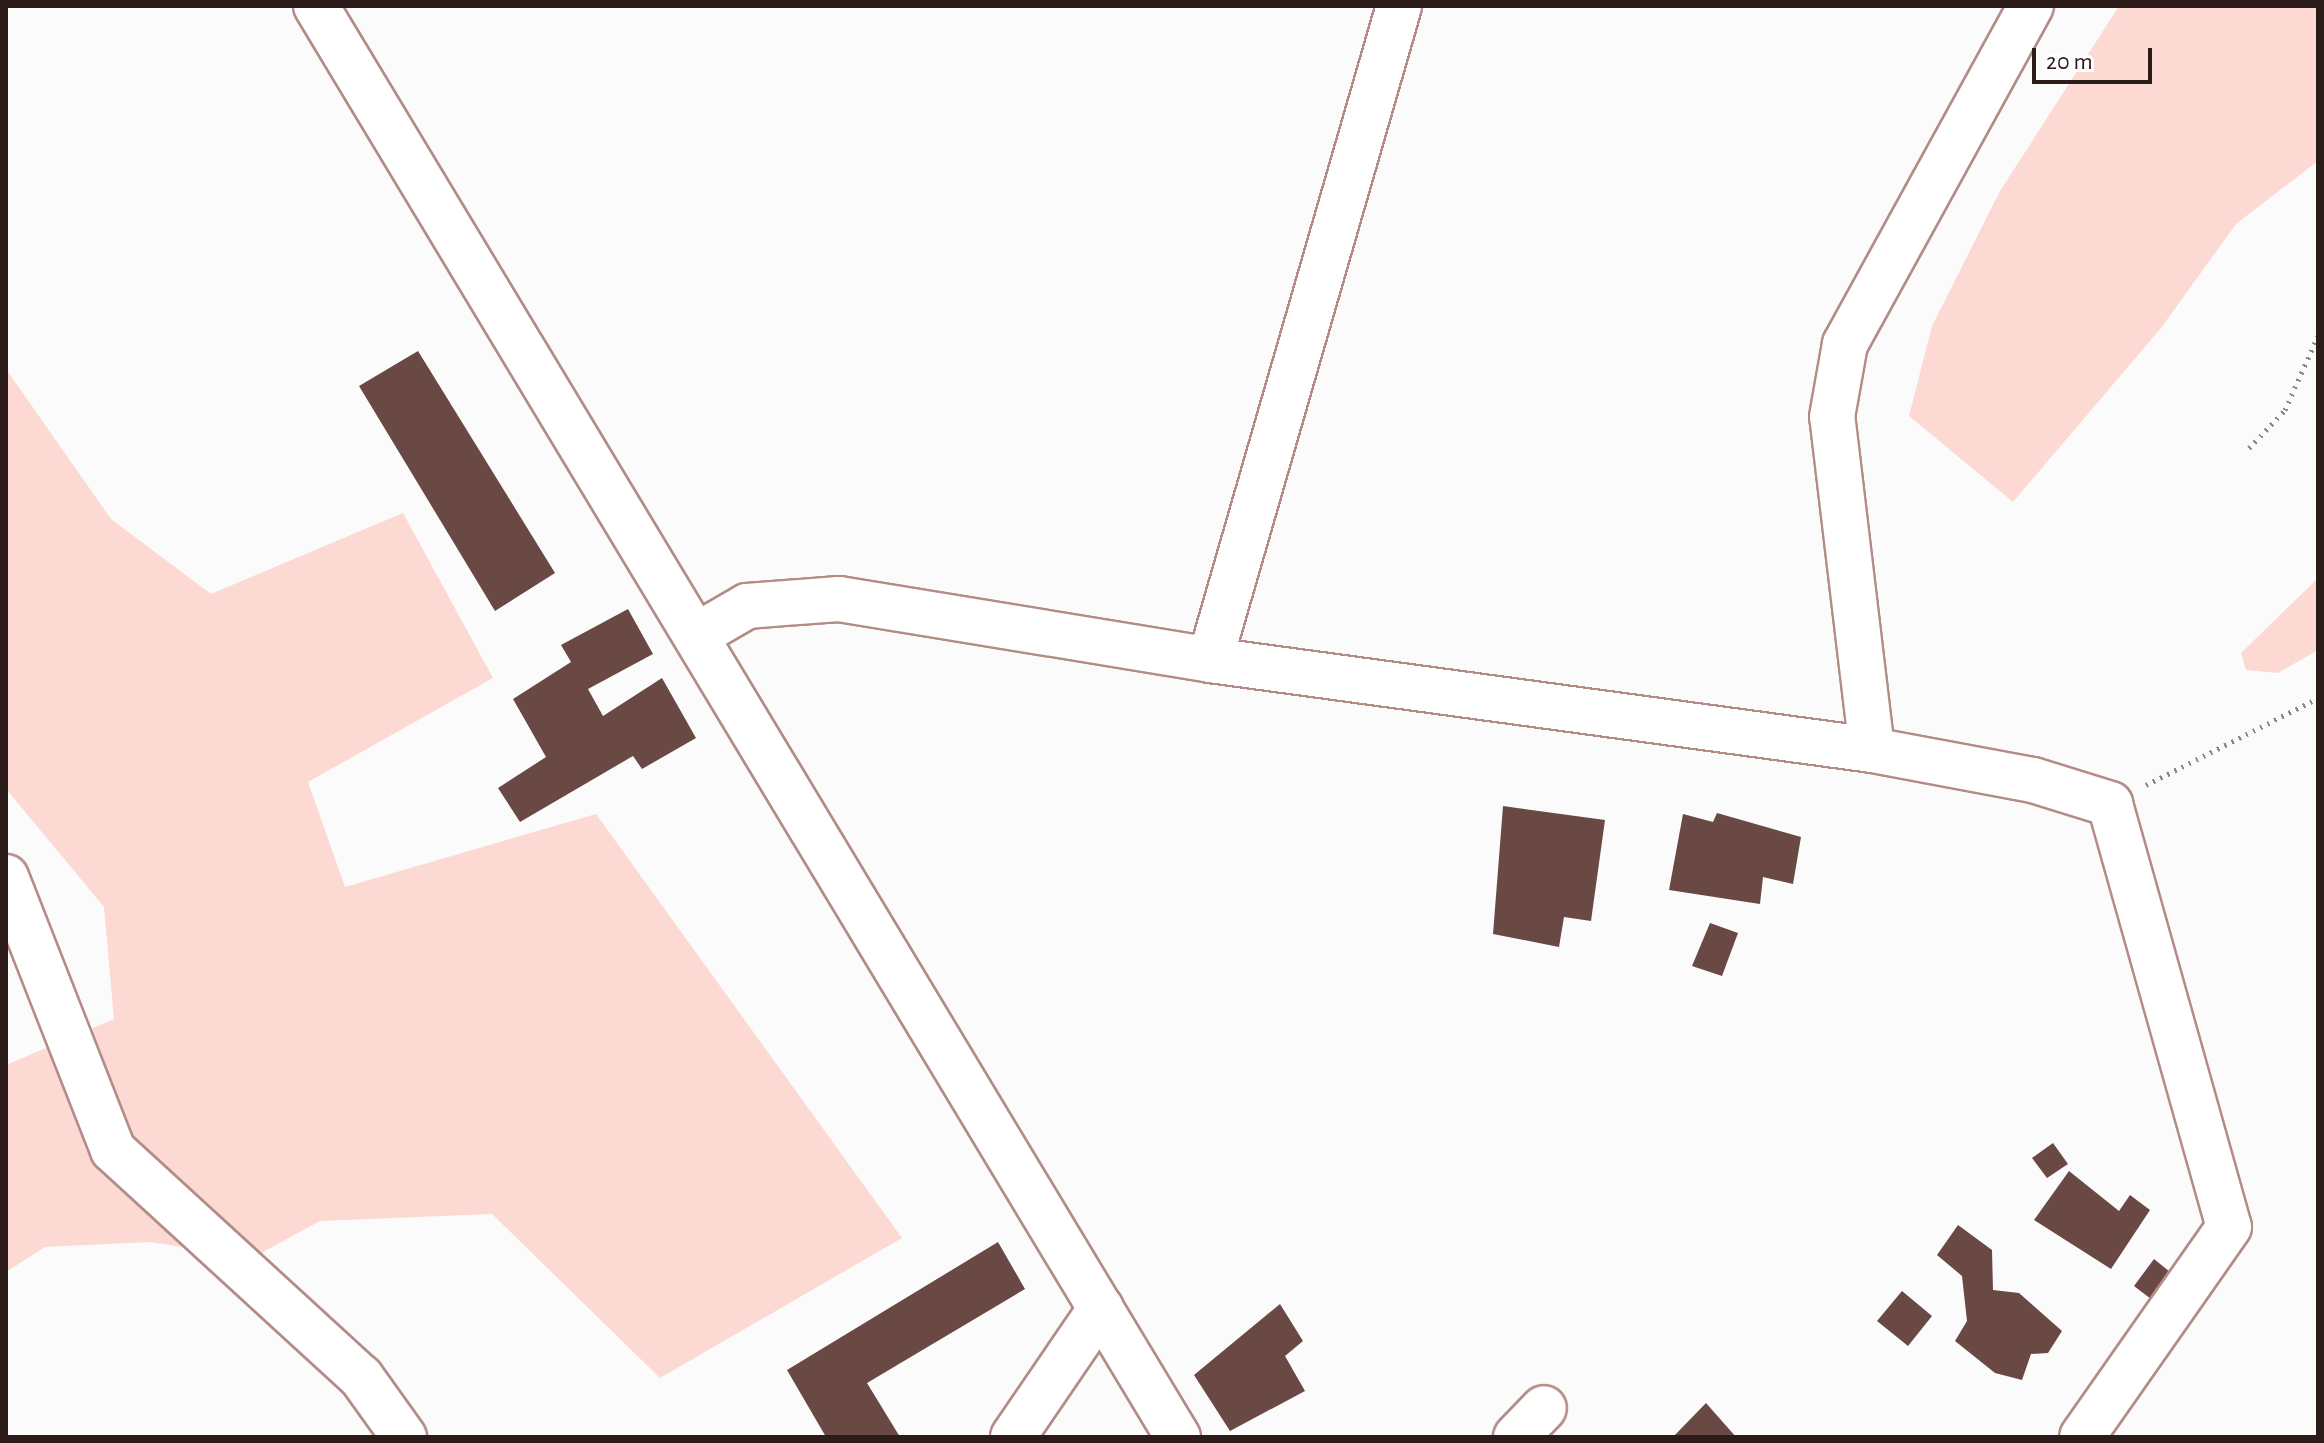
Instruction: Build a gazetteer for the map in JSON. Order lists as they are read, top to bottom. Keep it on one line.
{"scale_bar":"20 m"}
